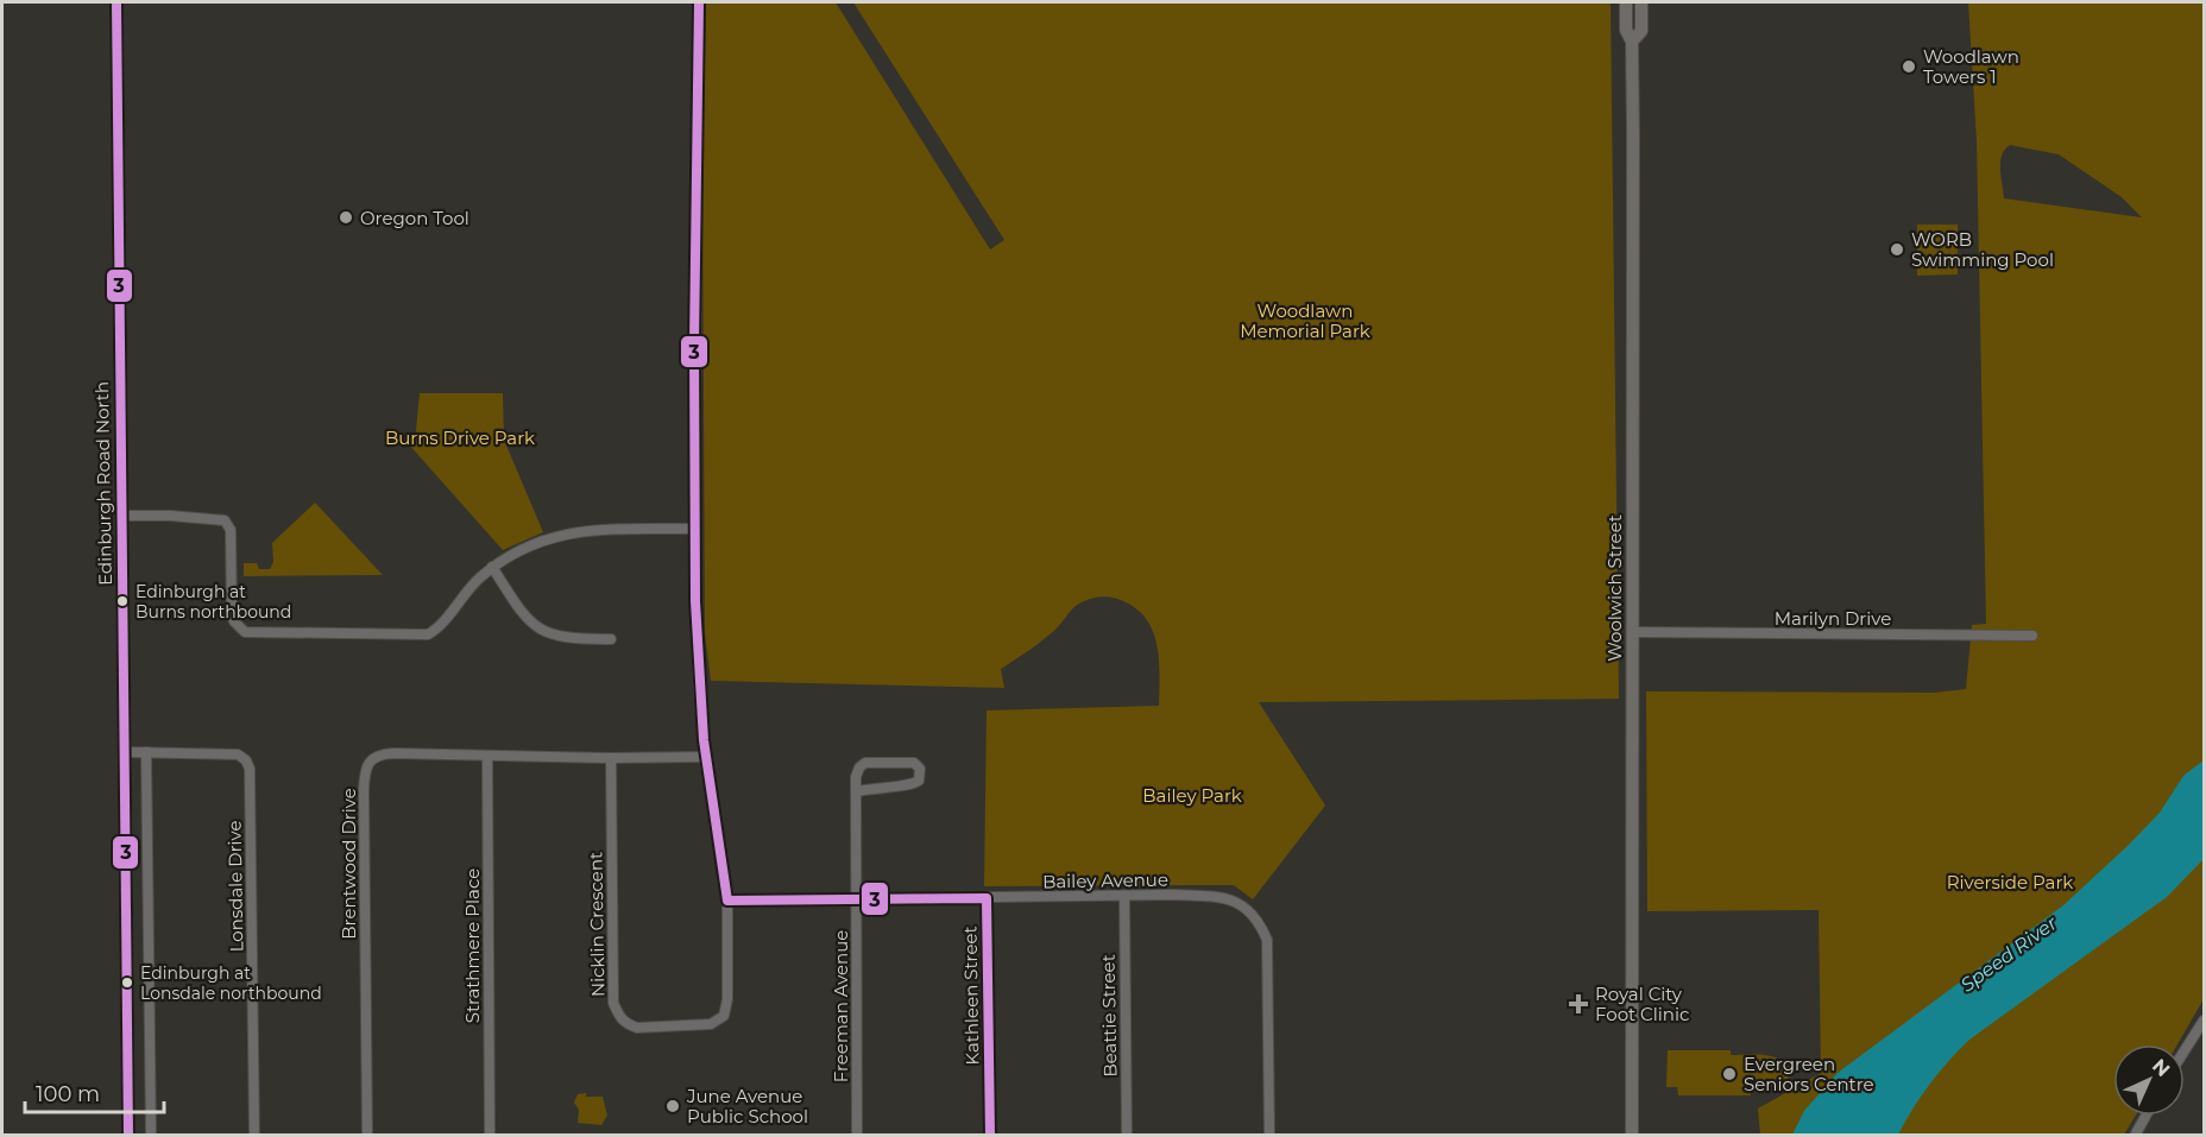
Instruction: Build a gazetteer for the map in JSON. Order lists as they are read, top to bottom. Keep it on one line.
{"streets":{"main road":["Edinburgh Road North","Woolwich Street"],"street":["Marilyn Drive","Brentwood Drive","Bailey Avenue","Lonsdale Drive","Nicklin Crescent","Strathmere Place","Kathleen Street","Freeman Avenue","Beattie Street"]},"crossings":[["Edinburgh Road North","Lonsdale Drive"],["Woolwich Street","Marilyn Drive"],["Brentwood Drive","Nicklin Crescent"],["Brentwood Drive","Strathmere Place"],["Bailey Avenue","Nicklin Crescent"],["Bailey Avenue","Kathleen Street"],["Bailey Avenue","Freeman Avenue"],["Bailey Avenue","Beattie Street"]],"water":["Speed River"],"parks":["Woodlawn Memorial Park","Burns Drive Park","Bailey Park","Riverside Park"],"places":{"other":["Woodlawn Towers 1","Oregon Tool","WORB Swimming Pool","Edinburgh at Burns northbound","Edinburgh at Lonsdale northbound","Evergreen Seniors Centre","June Avenue Public School"],"health":["Royal City Foot Clinic"]},"lines":["transit line 3"],"scale_bar":"100 m","north":"top right"}
